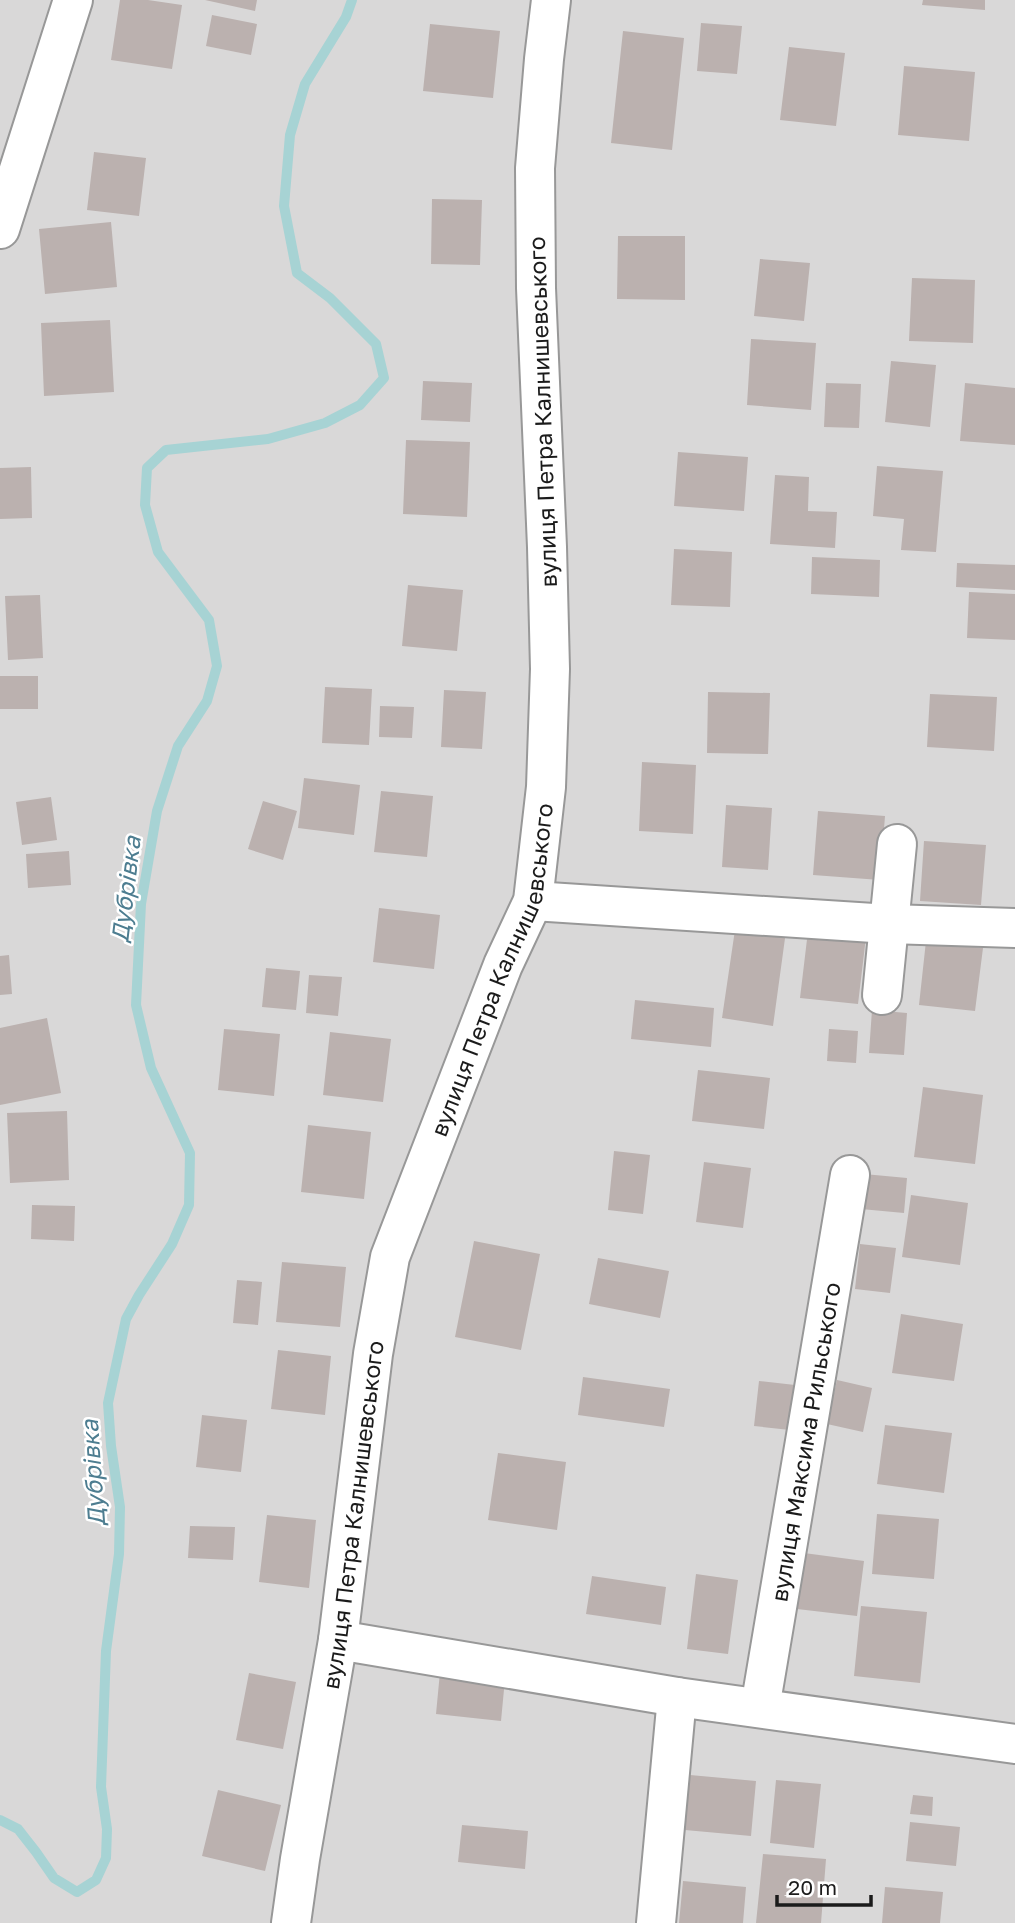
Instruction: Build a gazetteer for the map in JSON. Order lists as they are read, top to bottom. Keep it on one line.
{"streets":{"street":["вулиця Петра Калнишевського","вулиця Максима Рильського"]},"water":["Дубрівка"],"scale_bar":"20 m"}
